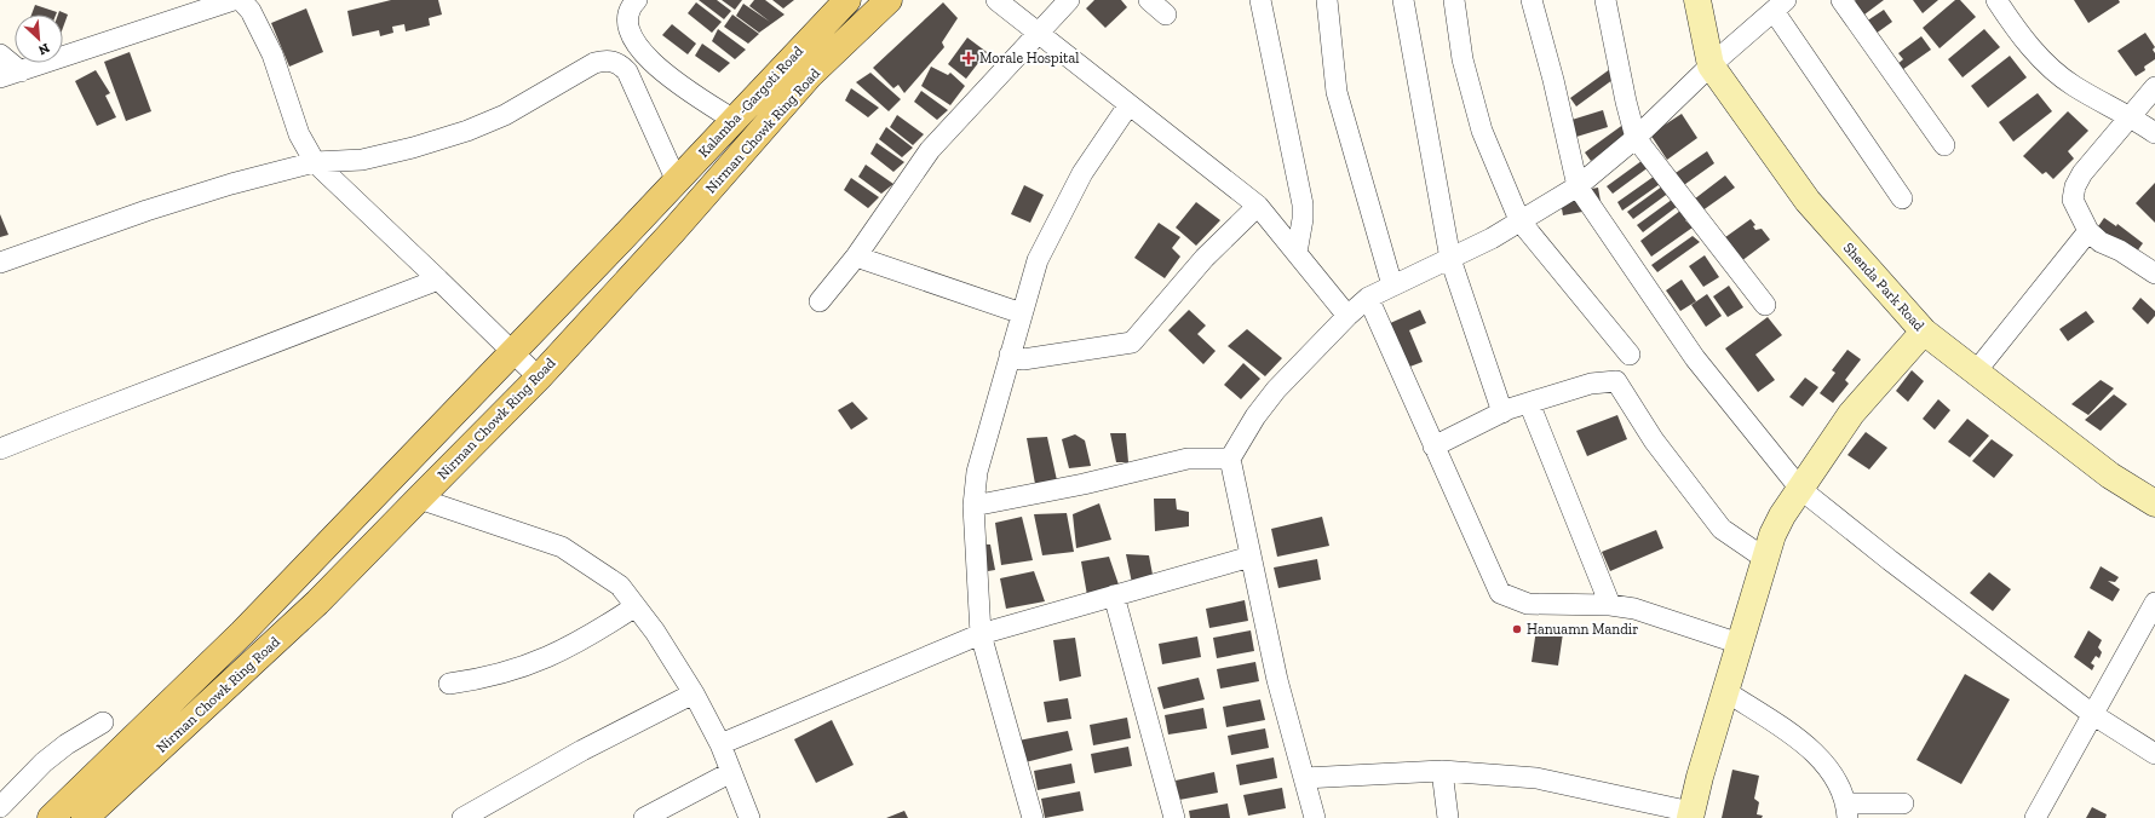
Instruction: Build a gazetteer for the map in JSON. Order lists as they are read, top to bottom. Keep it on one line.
{"streets":{"main road":["Kalamba -Gargoti Road","Nirman Chowk Ring Road","Shenda Park Road"]},"places":{"health":["Morale Hospital"],"other":["Hanuamn Mandir"]},"north":"bottom right"}
